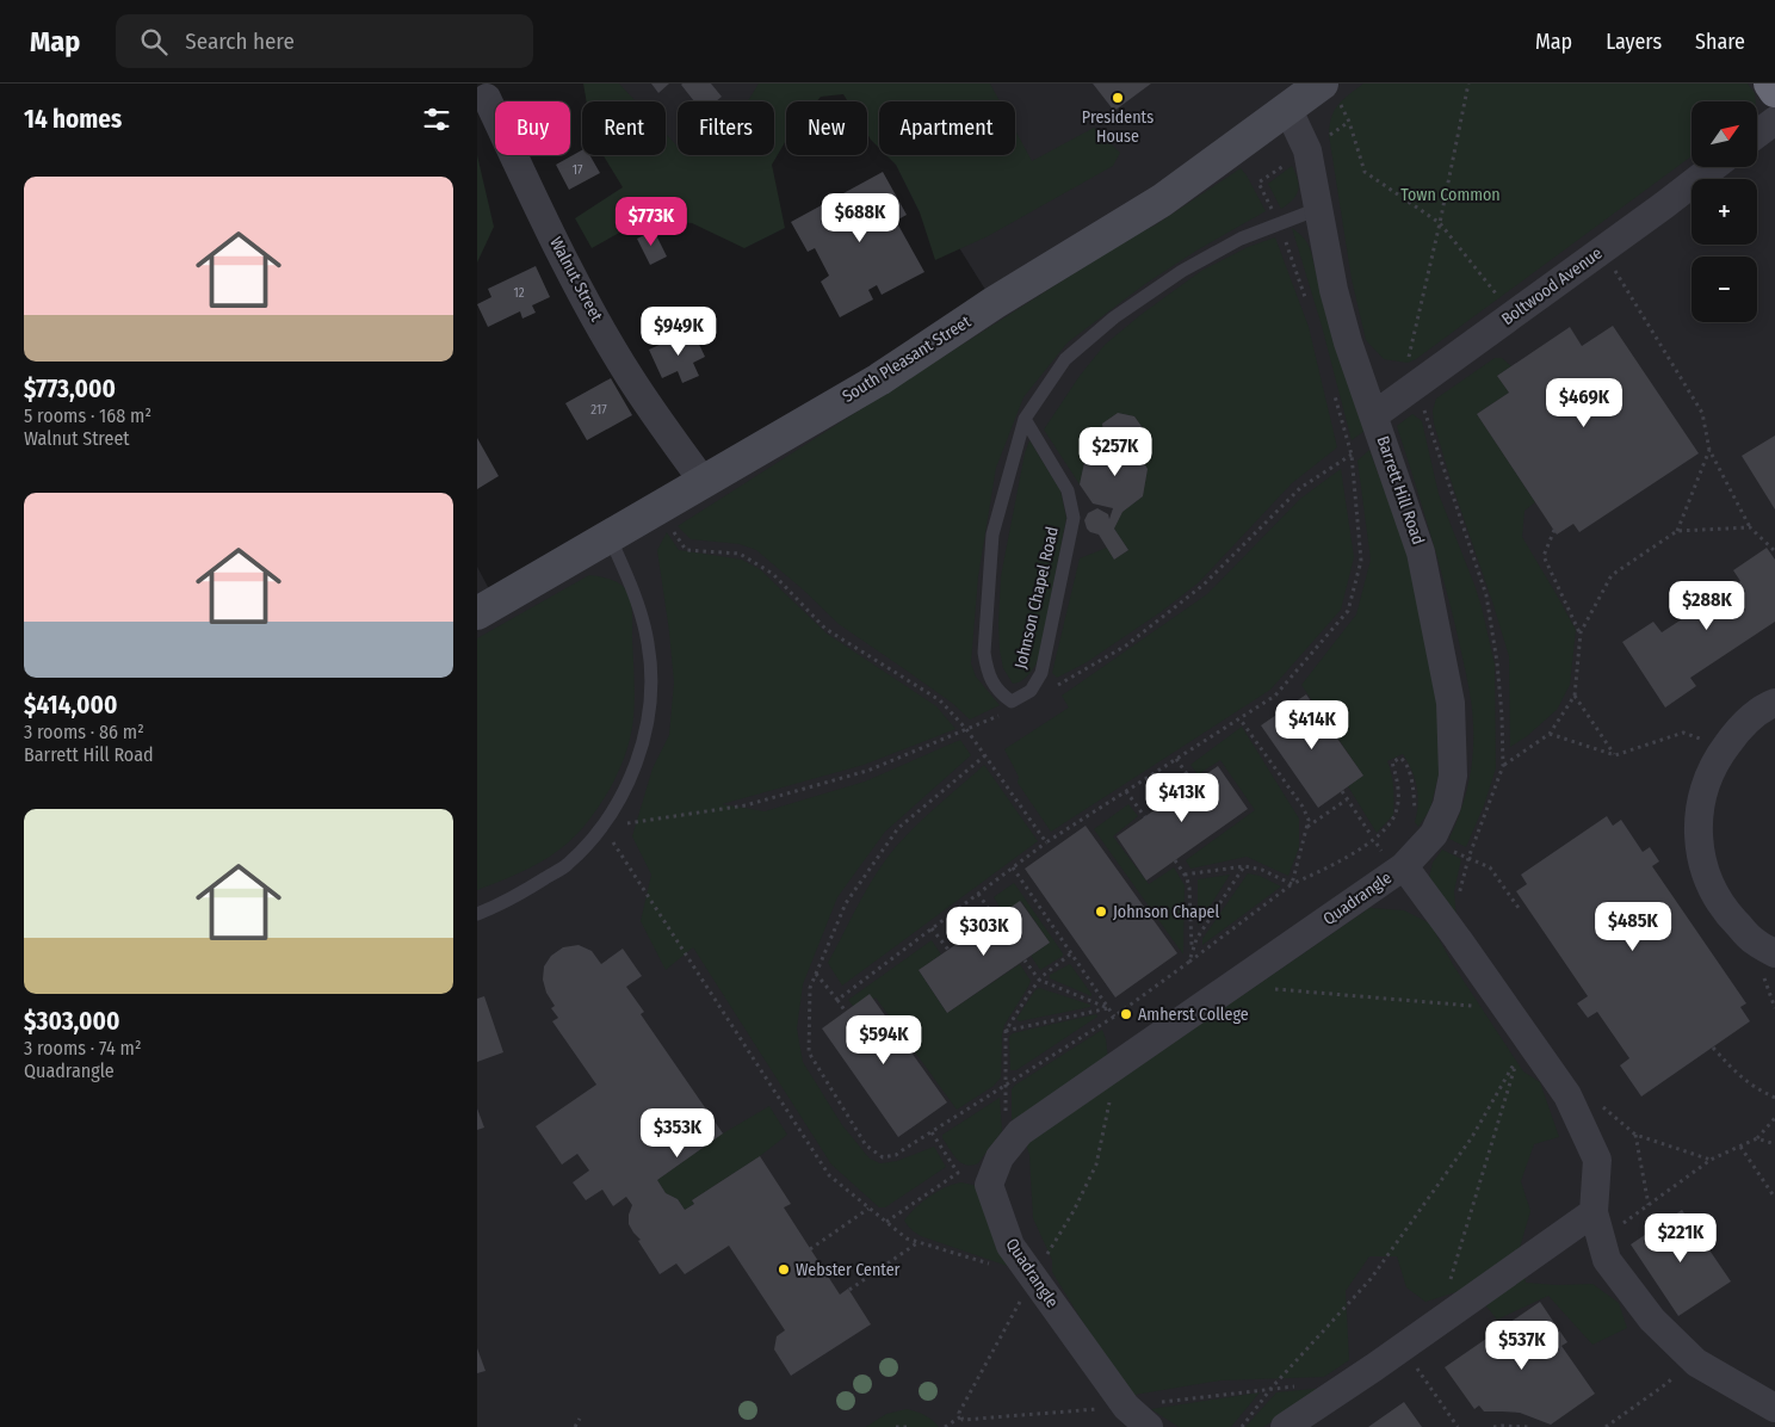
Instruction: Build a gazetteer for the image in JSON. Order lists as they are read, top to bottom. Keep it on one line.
{"streets":{"main road":["South Pleasant Street"],"street":["Walnut Street","Boltwood Avenue","Barrett Hill Road","Quadrangle"],"lane":["Johnson Chapel Road"]},"crossings":[["Walnut Street","South Pleasant Street"],["Boltwood Avenue","Barrett Hill Road"],["South Pleasant Street","Barrett Hill Road"],["Barrett Hill Road","Johnson Chapel Road"],["Barrett Hill Road","Quadrangle"]],"parks":["Town Common"],"places":["Presidents House","Johnson Chapel","Amherst College","Webster Center"],"house_numbers":["17","12","217"],"north":"top right","page":{"header":"Map","search":"Search here","nav":["Map","Layers","Share"],"heading":"14 homes","map_buttons":["+","−"],"chip":["Buy","Rent","Filters","New","Apartment"],"list":[{"name":"$773,000","note":"5 rooms · 168 m² · Walnut Street"},{"name":"$414,000","note":"3 rooms · 86 m² · Barrett Hill Road"},{"name":"$303,000","note":"3 rooms · 74 m² · Quadrangle"}],"price":["$688K","$773K","$949K","$469K","$257K","$288K","$414K","$413K","$485K","$303K","$594K","$353K","$221K","$537K"]}}
